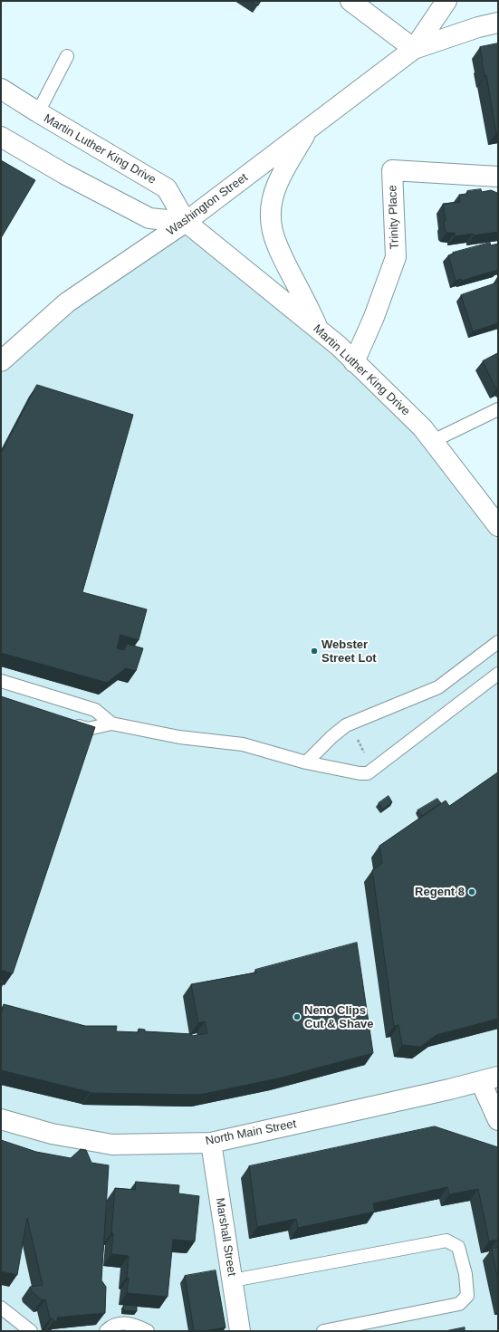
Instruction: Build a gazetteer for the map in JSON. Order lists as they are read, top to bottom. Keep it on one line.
{"streets":{"main road":["Martin Luther King Drive","Washington Street","Trinity Place","North Main Street","Marshall Street"]},"crossings":[["Martin Luther King Drive","Washington Street"],["Martin Luther King Drive","Trinity Place"],["North Main Street","Marshall Street"]],"places":["Webster Street Lot","Regent 8","Neno Clips Cut & Shave"]}
